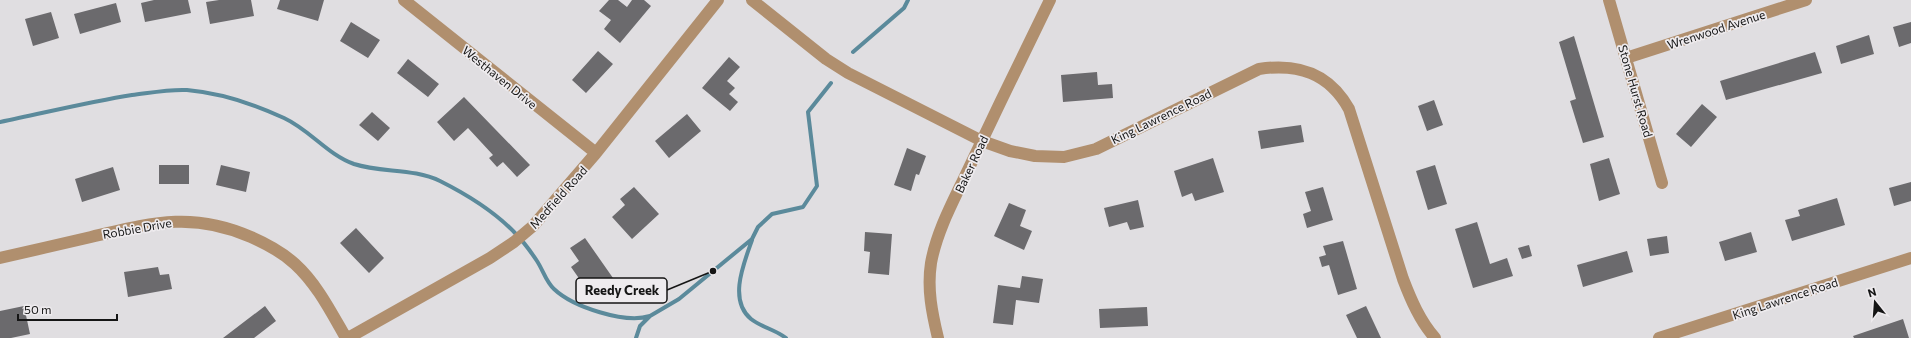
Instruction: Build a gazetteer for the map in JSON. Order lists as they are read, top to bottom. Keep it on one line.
{"streets":{"street":["Wrenwood Avenue","Westhaven Drive","Stone Hurst Road","King Lawrence Road","Baker Road","Medfield Road","Robbie Drive"]},"crossings":[["Wrenwood Avenue","Stone Hurst Road"],["Westhaven Drive","Medfield Road"],["King Lawrence Road","Baker Road"],["Medfield Road","Robbie Drive"]],"places":["Reedy Creek"],"scale_bar":"50 m","north":"top"}
